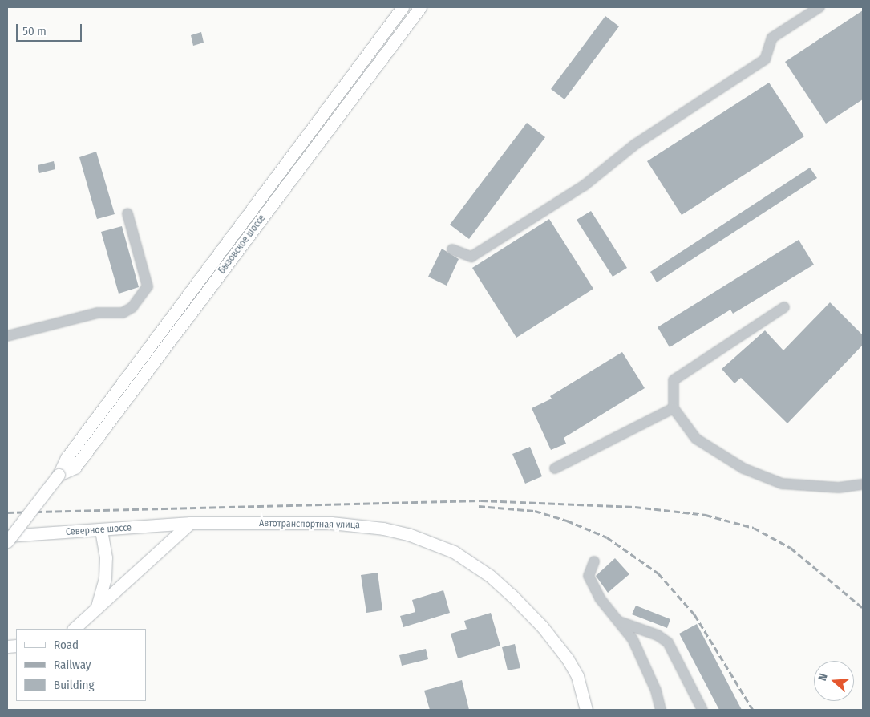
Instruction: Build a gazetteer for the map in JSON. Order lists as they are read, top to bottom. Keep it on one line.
{"streets":{"main road":["Бызовское шоссе","Автотранспортная улица","Северное шоссе"]},"crossings":[["Автотранспортная улица","Северное шоссе"]],"legend":["Road","Railway","Building"],"scale_bar":"50 m","north":"left"}
